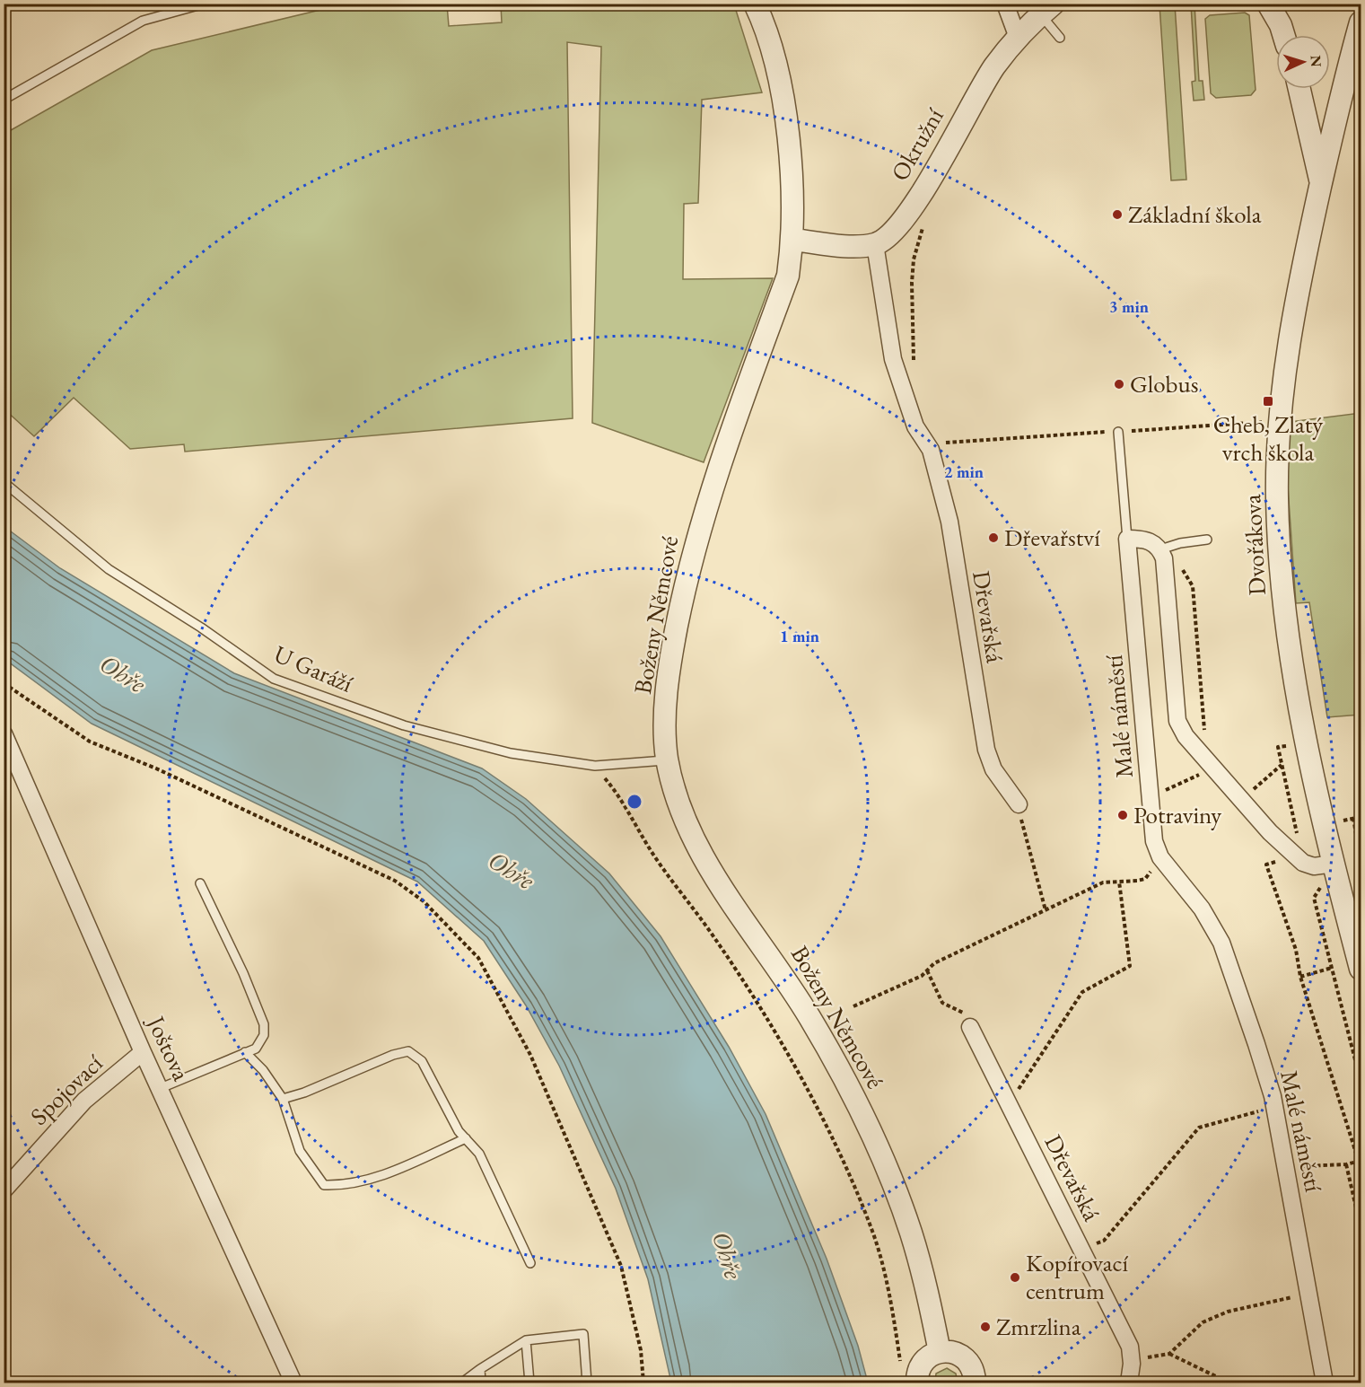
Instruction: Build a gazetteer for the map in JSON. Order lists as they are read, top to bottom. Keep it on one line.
{"streets":{"street":["Okružní","Dvořákova","Boženy Němcové","Dřevařská","Malé náměstí","Joštova","Spojovací"],"lane":["U Garáží"]},"crossings":[["Okružní","Dřevařská"],["Boženy Němcové","U Garáží"],["Joštova","Spojovací"]],"water":["Ohře"],"places":{"other":["Základní škola","Globus","Dřevařství","Potraviny","Kopírovací centrum","Zmrzlina"],"transit":["Cheb, Zlatý vrch škola"]},"north":"right","rings":["3 min","2 min","1 min"]}
